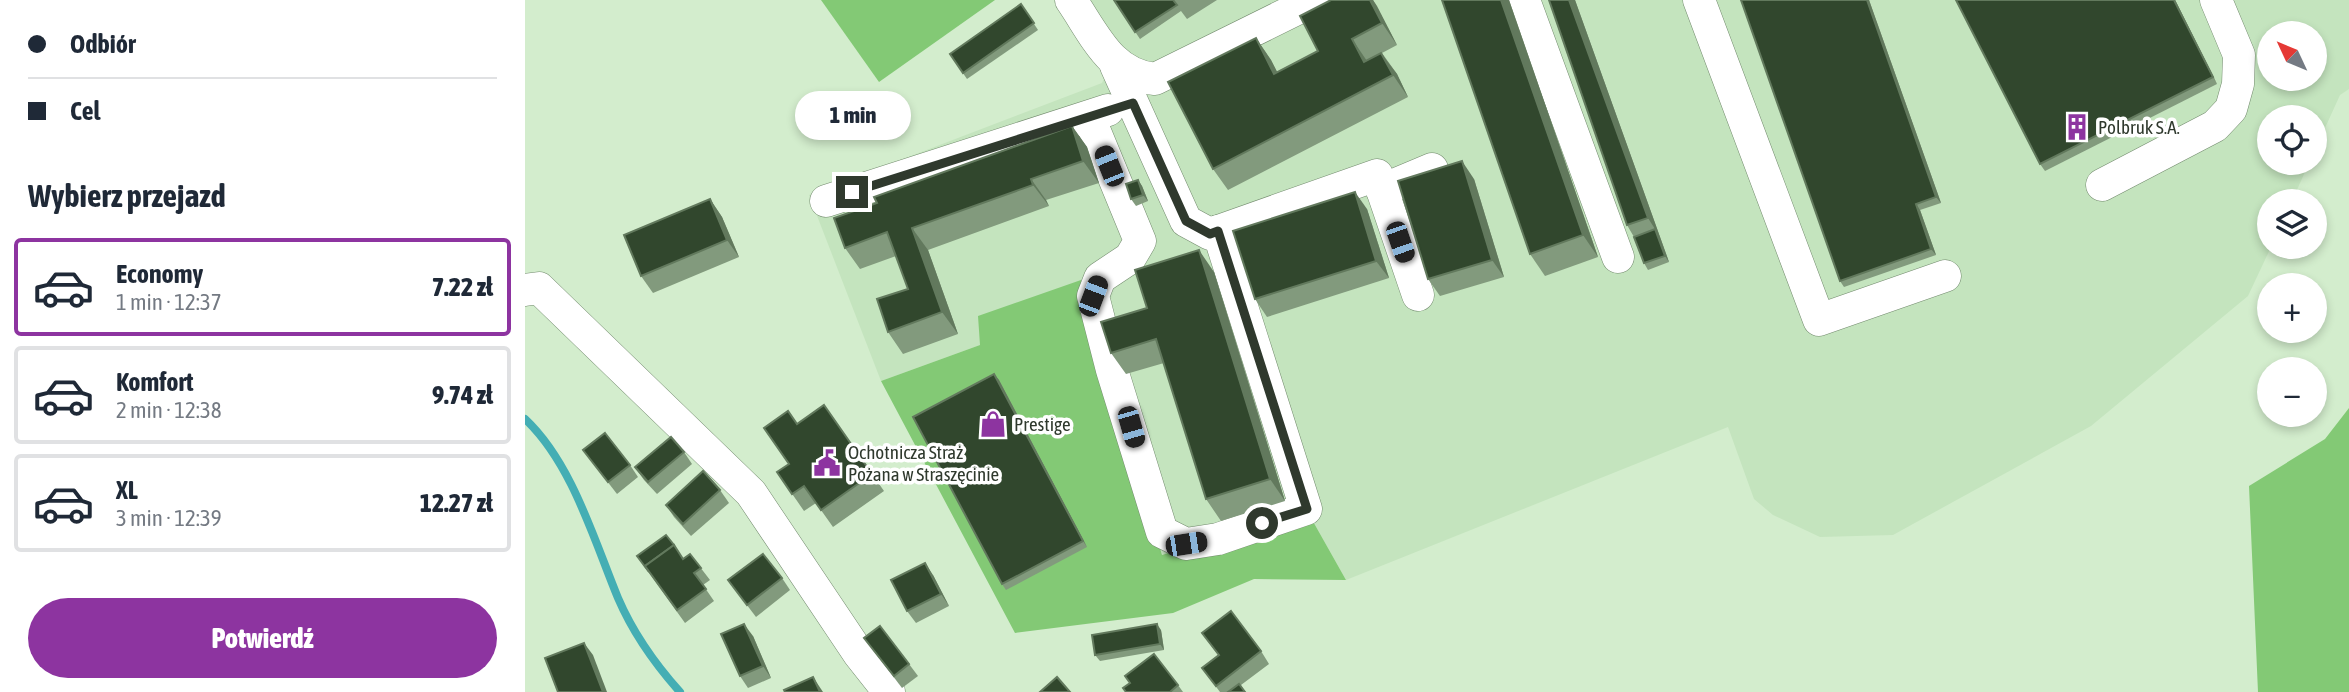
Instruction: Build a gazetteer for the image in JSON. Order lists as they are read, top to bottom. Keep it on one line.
{"places":{"building":["Polbruk S.A."],"shop":["Prestige"],"public building":["Ochotnicza Straż Pożana w Straszęcinie"]},"north":"top left","page":{"banner":["Odbiór","Cel"],"map_buttons":["+","−"],"bubble":"1 min","heading":"Wybierz przejazd","list":[{"name":"Economy","note":"1 min · 12:37","value":"7.22 zł"},{"name":"Komfort","note":"2 min · 12:38","value":"9.74 zł"},{"name":"XL","note":"3 min · 12:39","value":"12.27 zł"}],"buttons":"Potwierdź"}}
